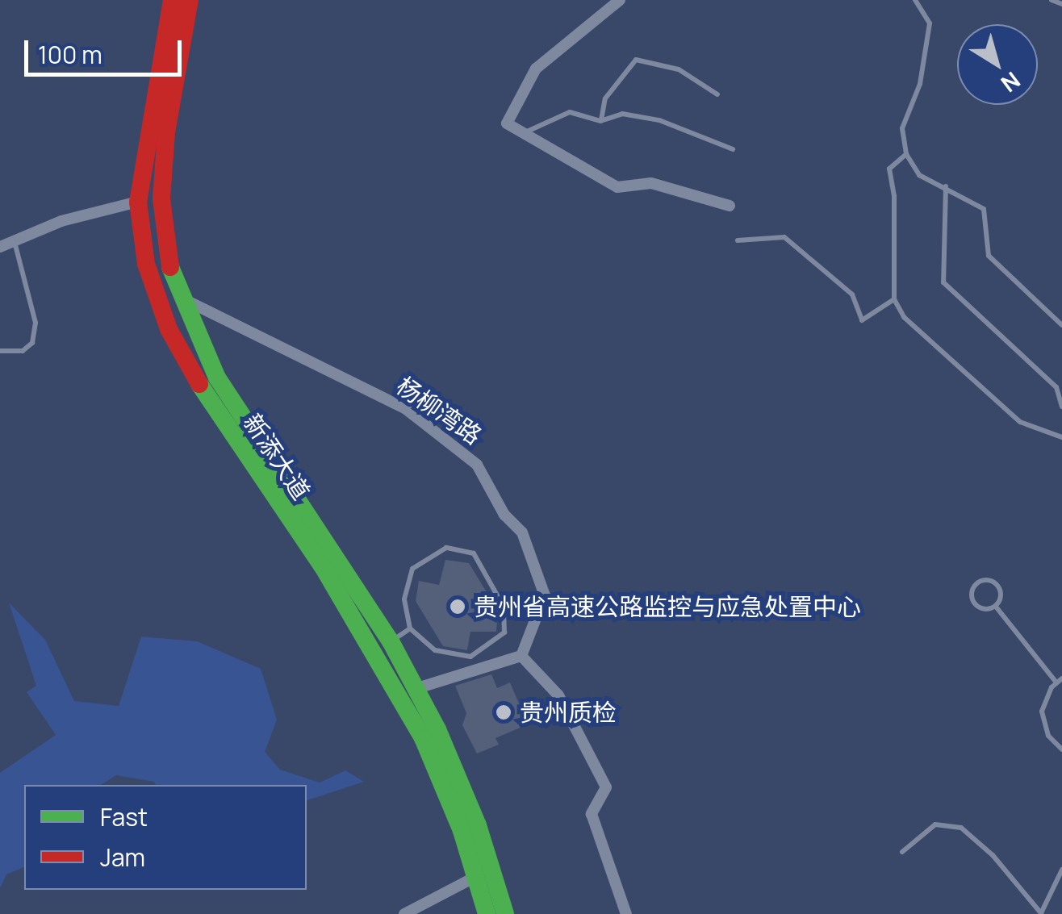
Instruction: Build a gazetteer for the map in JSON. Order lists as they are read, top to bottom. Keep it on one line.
{"streets":{"main road":["新添大道"],"street":["杨柳湾路"]},"crossings":[["杨柳湾路","新添大道"]],"places":["贵州省高速公路监控与应急处置中心","贵州质检"],"legend":["Fast","Jam"],"scale_bar":"100 m","north":"bottom right"}
